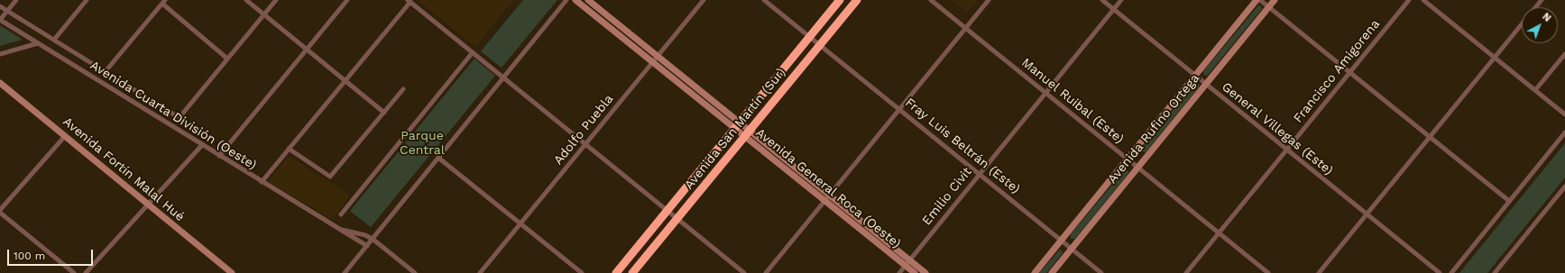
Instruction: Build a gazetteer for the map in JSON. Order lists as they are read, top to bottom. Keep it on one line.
{"streets":{"highway":["Avenida San Martín (Sur)"],"main road":["Avenida Rufino Ortega","Avenida Fortín Malal Hué","Avenida General Roca (Oeste)"],"street":["Francisco Amigorena","Manuel Ruibal (Este)","Avenida Cuarta División (Oeste)","General Villegas (Este)","Adolfo Puebla","Fray Luis Beltrán (Este)","Emilio Civit"]},"crossings":[["Francisco Amigorena","Manuel Ruibal (Este)"],["Francisco Amigorena","General Villegas (Este)"],["Manuel Ruibal (Este)","Avenida Rufino Ortega"],["Manuel Ruibal (Este)","Emilio Civit"],["Avenida San Martín (Sur)","Fray Luis Beltrán (Este)"],["Avenida San Martín (Sur)","Avenida General Roca (Oeste)"],["Avenida Rufino Ortega","General Villegas (Este)"],["Avenida Rufino Ortega","Fray Luis Beltrán (Este)"],["General Villegas (Este)","Emilio Civit"],["Adolfo Puebla","Avenida General Roca (Oeste)"],["Fray Luis Beltrán (Este)","Emilio Civit"],["Avenida General Roca (Oeste)","Emilio Civit"]],"parks":["Parque Central"],"scale_bar":"100 m","north":"top right"}
